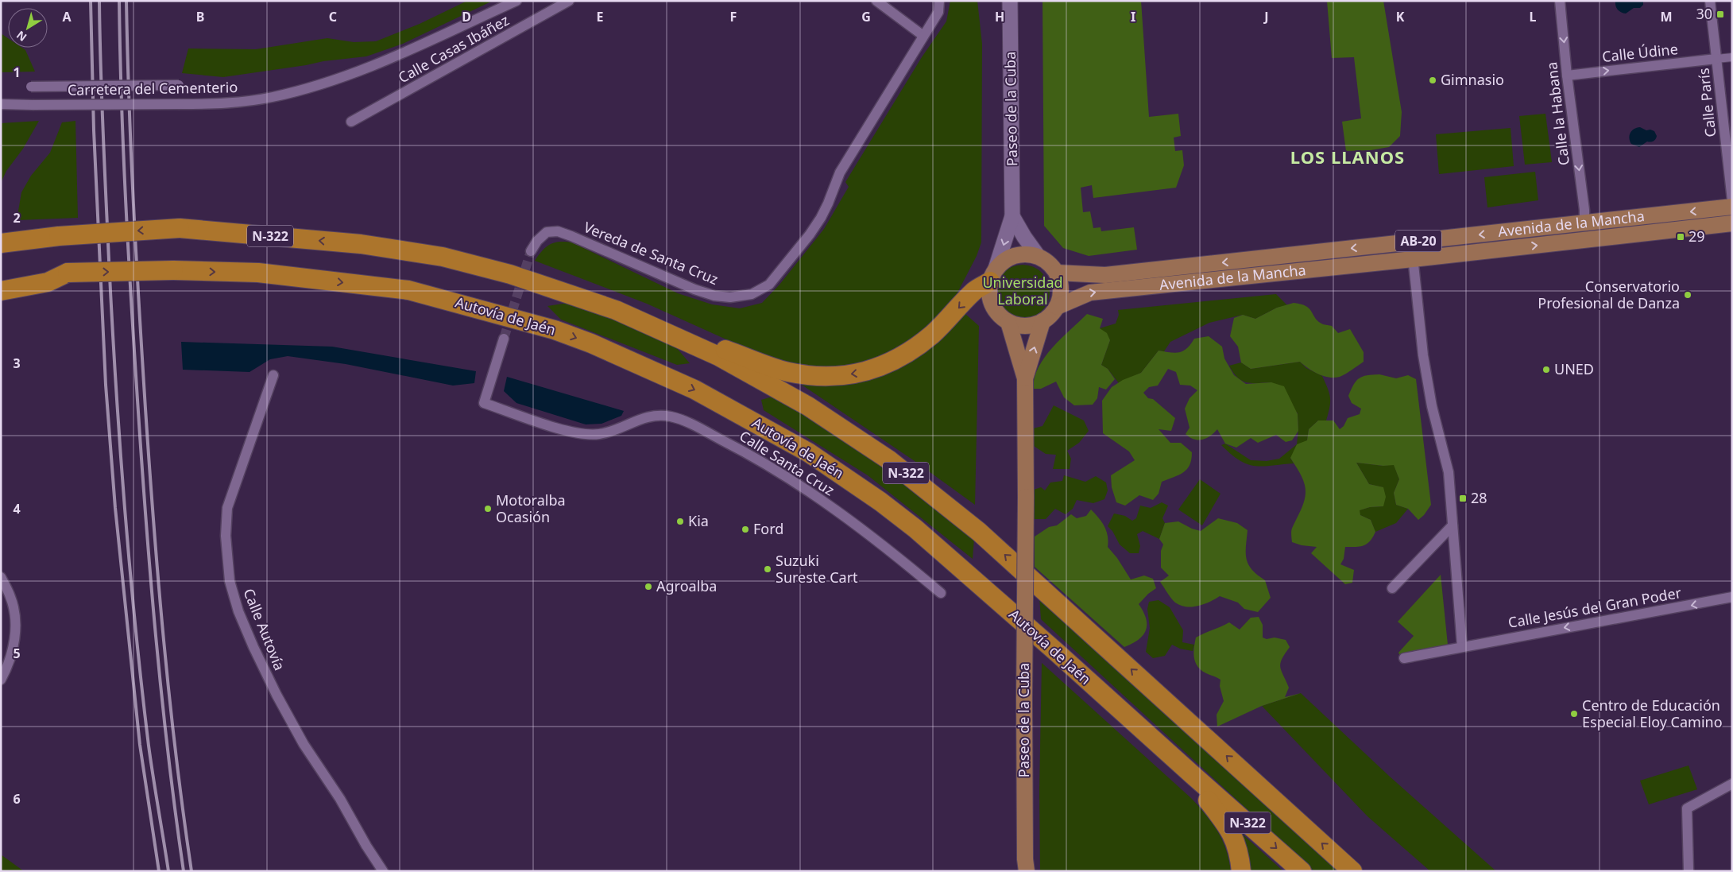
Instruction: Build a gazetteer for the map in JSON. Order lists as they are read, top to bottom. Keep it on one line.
{"streets":{"highway":["N-322","Autovía de Jaén"],"main road":["Paseo de la Cuba","Avenida de la Mancha","AB-20"],"street":["Calle Casas Ibáñez","Calle Údine","Carretera del Cementerio","Calle París","Calle la Habana","Vereda de Santa Cruz","Calle Santa Cruz","Calle Jesús del Gran Poder","Calle Autovía"]},"crossings":[["Calle Údine","Calle París"],["Calle Údine","Calle la Habana"],["Paseo de la Cuba","Avenida de la Mancha"],["Calle la Habana","Avenida de la Mancha"],["N-322","Autovía de Jaén"]],"one_way":["Calle Údine","Calle la Habana","Calle Jesús del Gran Poder"],"districts":["LOS LLANOS"],"parks":["Universidad Laboral"],"places":{"transit":["30","29","28"],"other":["Gimnasio","Conservatorio Profesional de Danza","UNED","Motoralba Ocasión","Kia","Ford","Suzuki Sureste Cart","Agroalba","Centro de Educación Especial Eloy Camino"]},"north":"bottom left","grid":{"columns":["A","B","C","D","E","F","G","H","I","J","K","L","M"],"rows":["1","2","3","4","5","6"]}}
